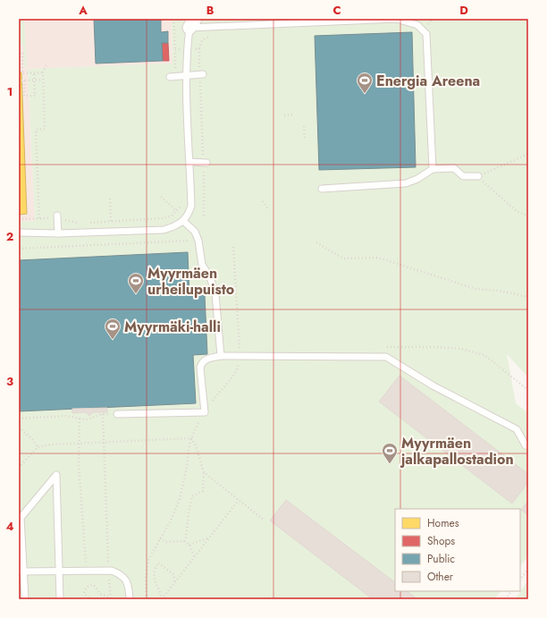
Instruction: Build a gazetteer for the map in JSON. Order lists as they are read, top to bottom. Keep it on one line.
{"places":{"sports":["Energia Areena","Myyrmäen urheilupuisto","Myyrmäki-halli","Myyrmäen jalkapallostadion"]},"legend":["Homes","Shops","Public","Other"],"grid":{"columns":["A","B","C","D"],"rows":["1","2","3","4"]}}
